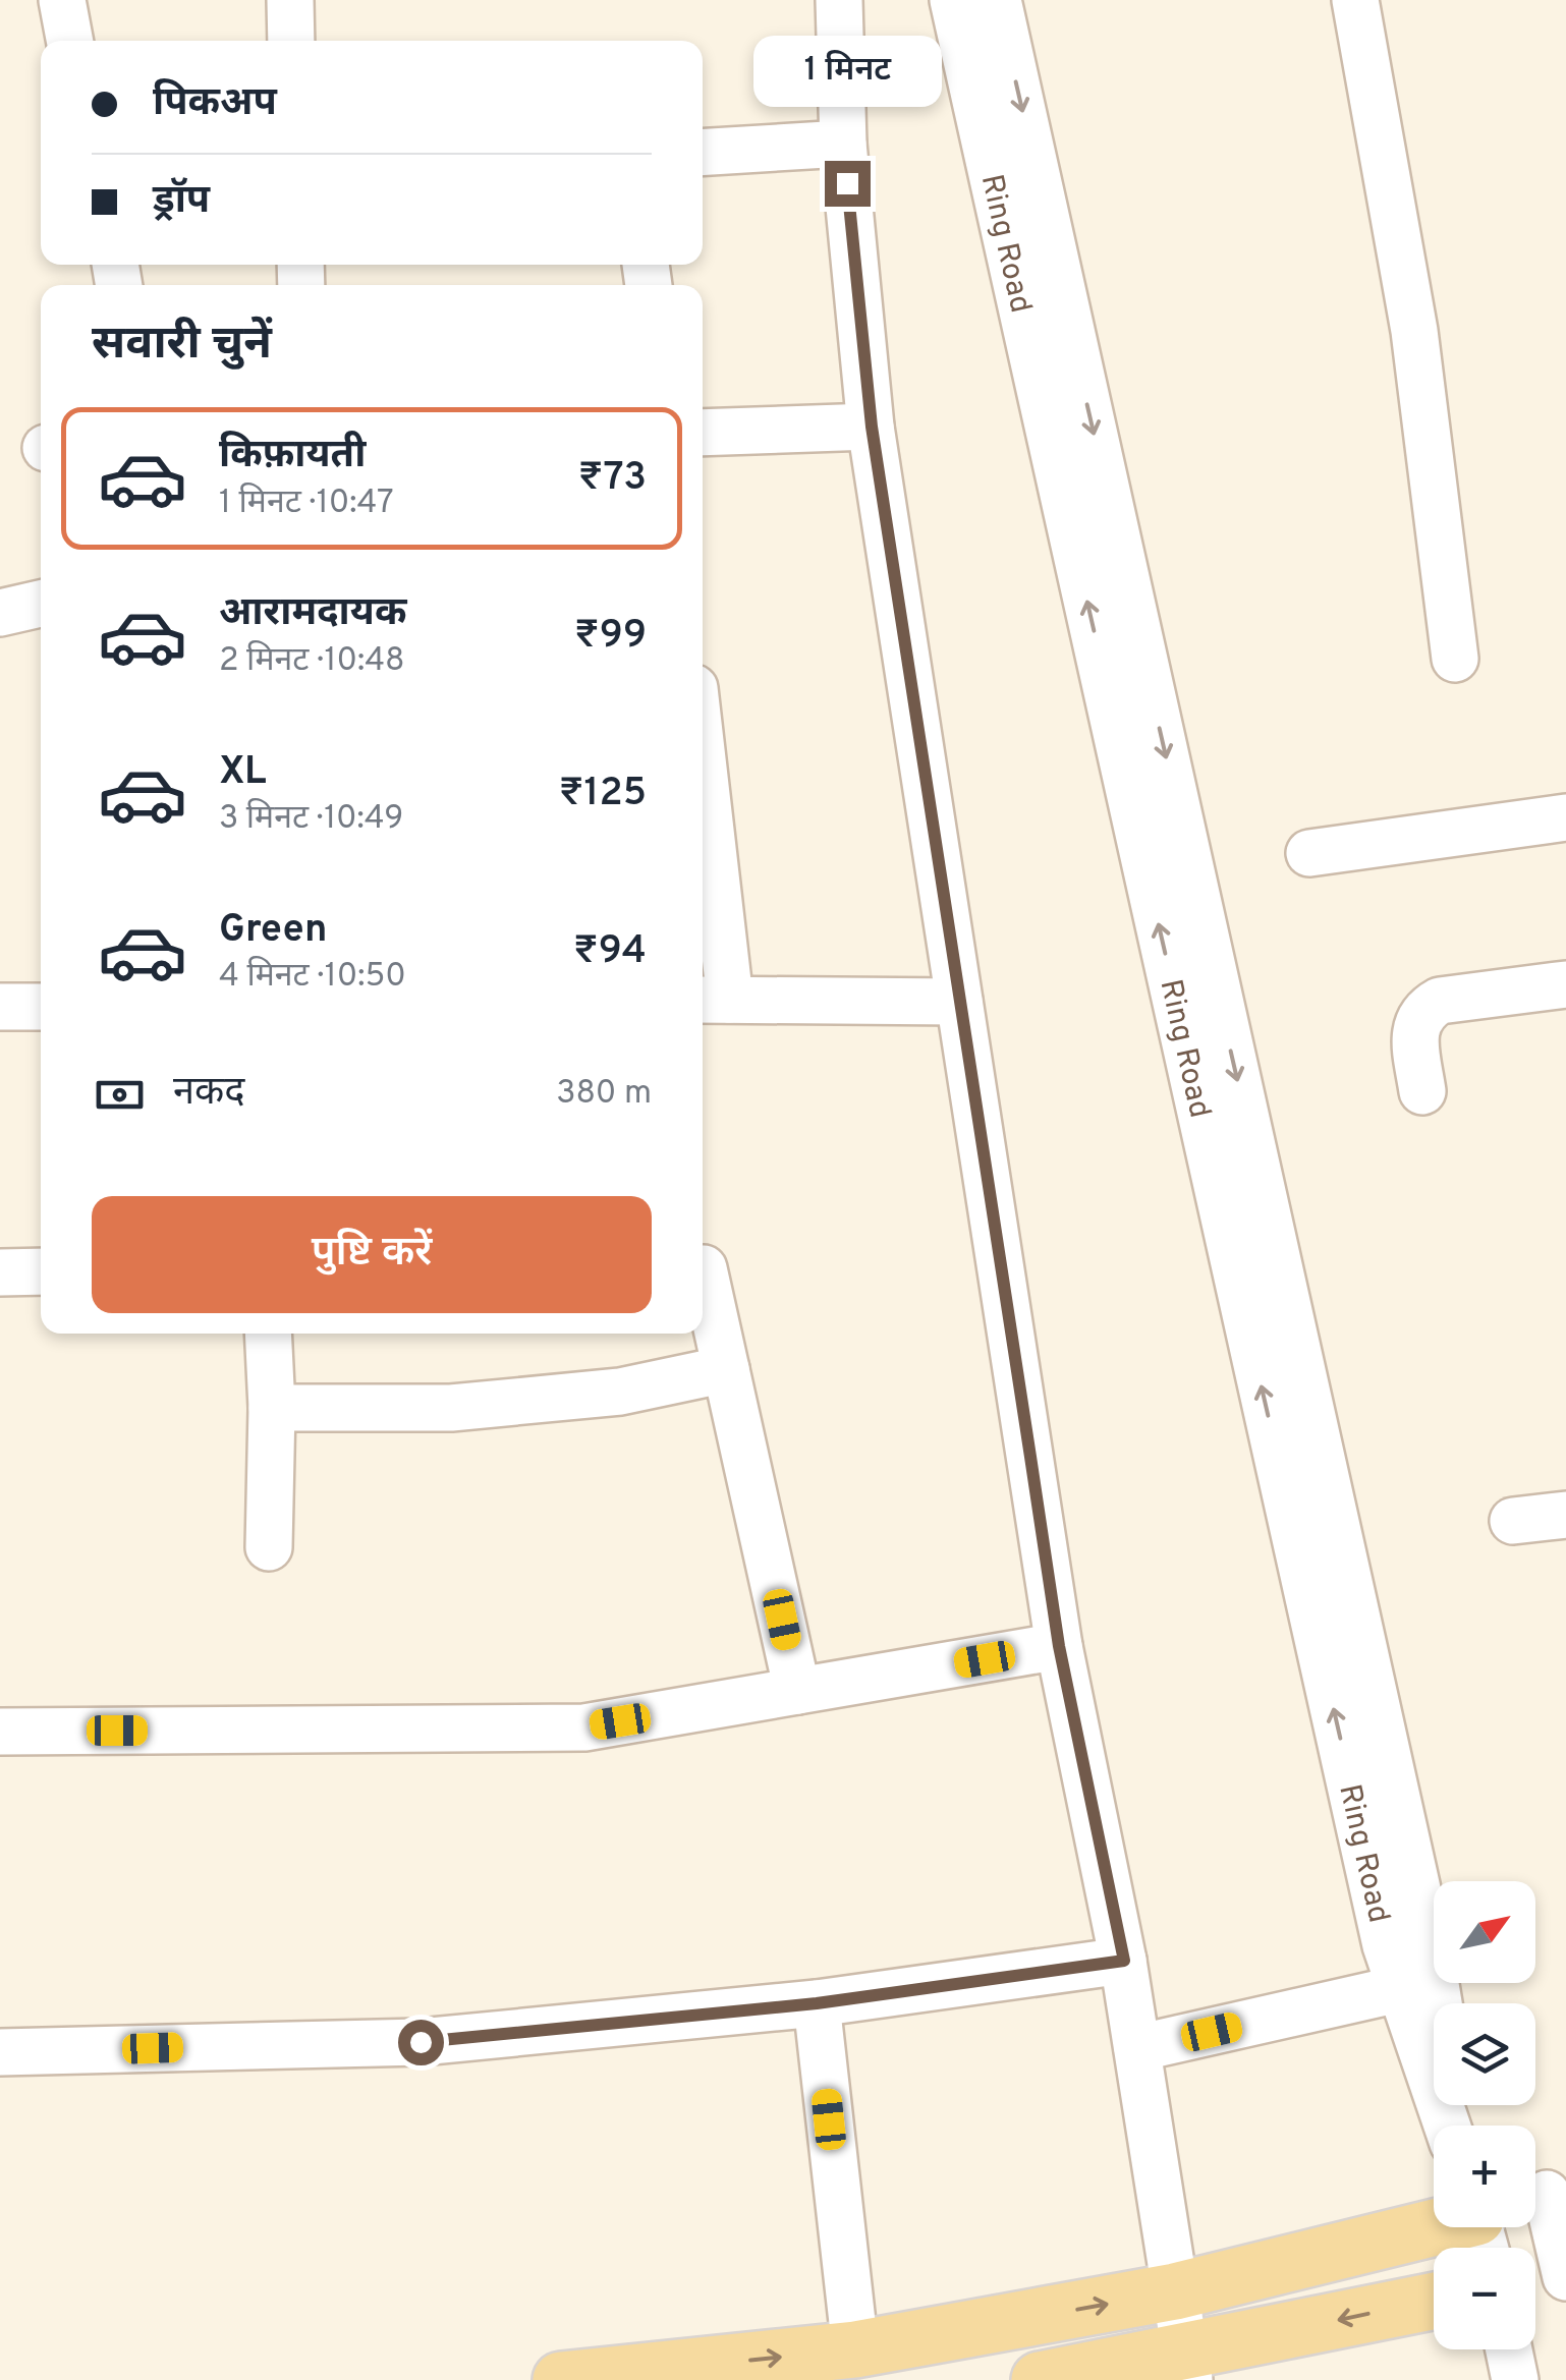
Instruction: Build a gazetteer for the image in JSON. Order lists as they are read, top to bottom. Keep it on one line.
{"streets":{"street":["Ring Road"]},"north":"top right","page":{"bubble":"1 मिनट","banner":["पिकअप","ड्रॉप"],"heading":"सवारी चुनें","list":[{"name":"किफ़ायती","note":"1 मिनट · 10:47","value":"₹73"},{"name":"आरामदायक","note":"2 मिनट · 10:48","value":"₹99"},{"name":"XL","note":"3 मिनट · 10:49","value":"₹125"},{"name":"Green","note":"4 मिनट · 10:50","value":"₹94"}],"pay":["नकद","380 m"],"buttons":"पुष्टि करें","map_buttons":["+","−"]}}
